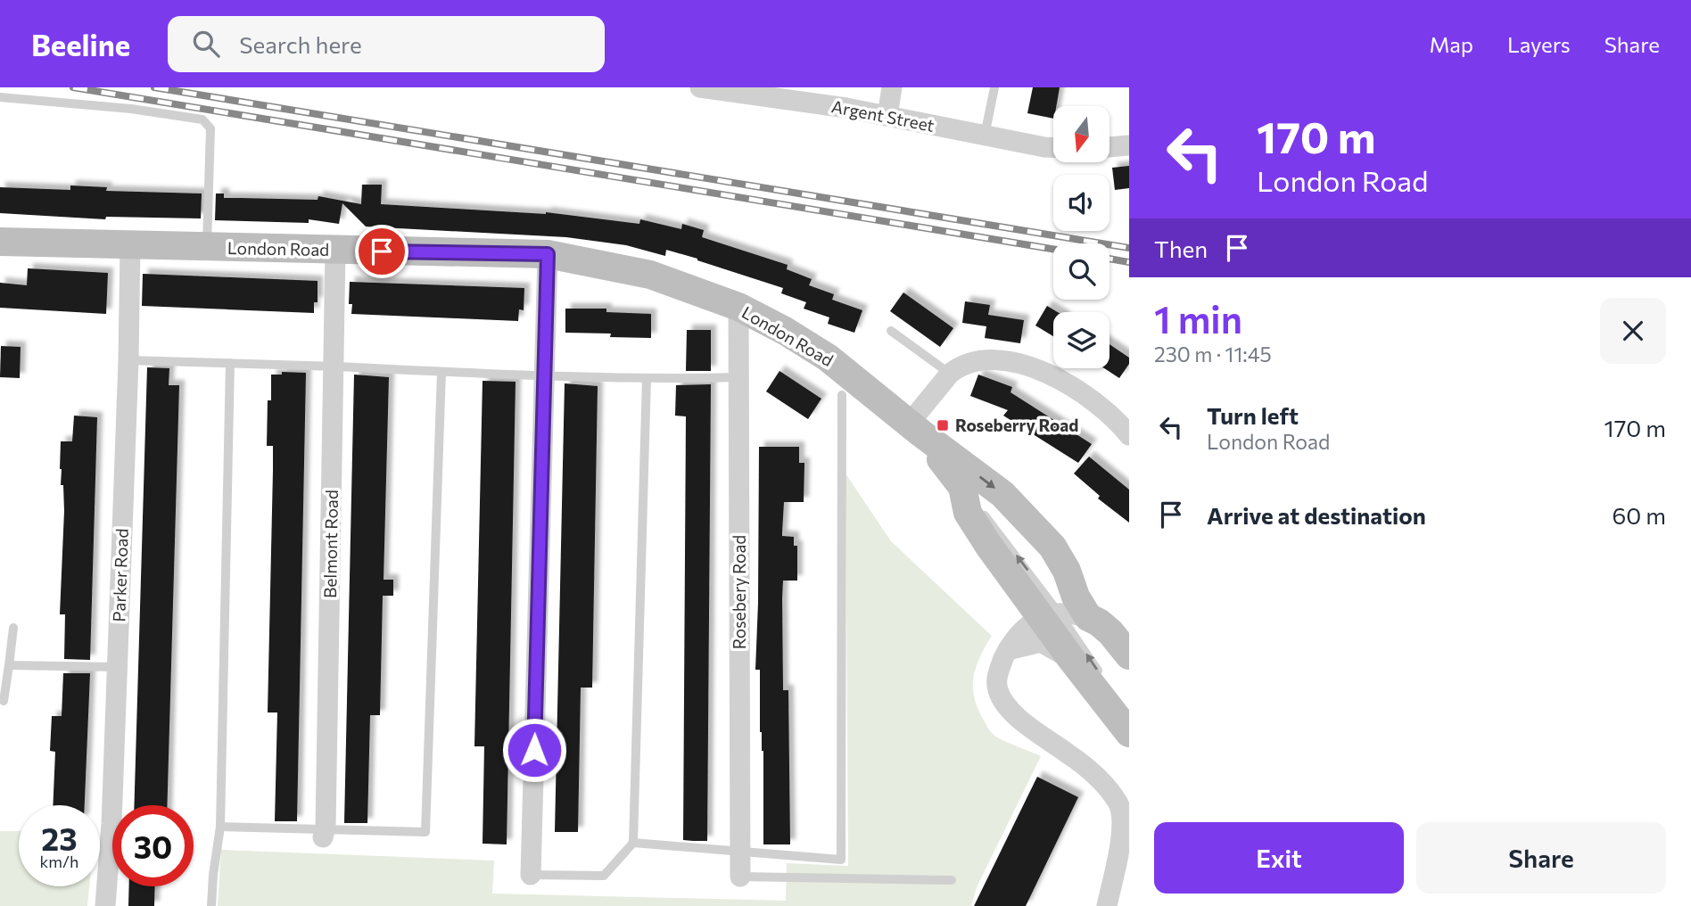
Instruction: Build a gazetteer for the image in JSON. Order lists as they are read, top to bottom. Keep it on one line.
{"streets":{"street":["Argent Street","London Road","Belmont Road","Parker Road","Rosebery Road"]},"crossings":[["London Road","Belmont Road"],["London Road","Parker Road"],["London Road","Rosebery Road"]],"places":{"transit":["Roseberry Road"]},"north":"bottom","page":{"header":"Beeline","search":"Search here","nav":["Map","Layers","Share"],"turn":["170 m","London Road"],"then":"Then","heading":["1 min","230 m · 11:45"],"list":[{"name":"Turn left","note":"London Road","value":"170 m"},{"name":"Arrive at destination","value":"60 m"}],"speed":"23 km/h","limit":"30","buttons":["Exit","Share"]}}
